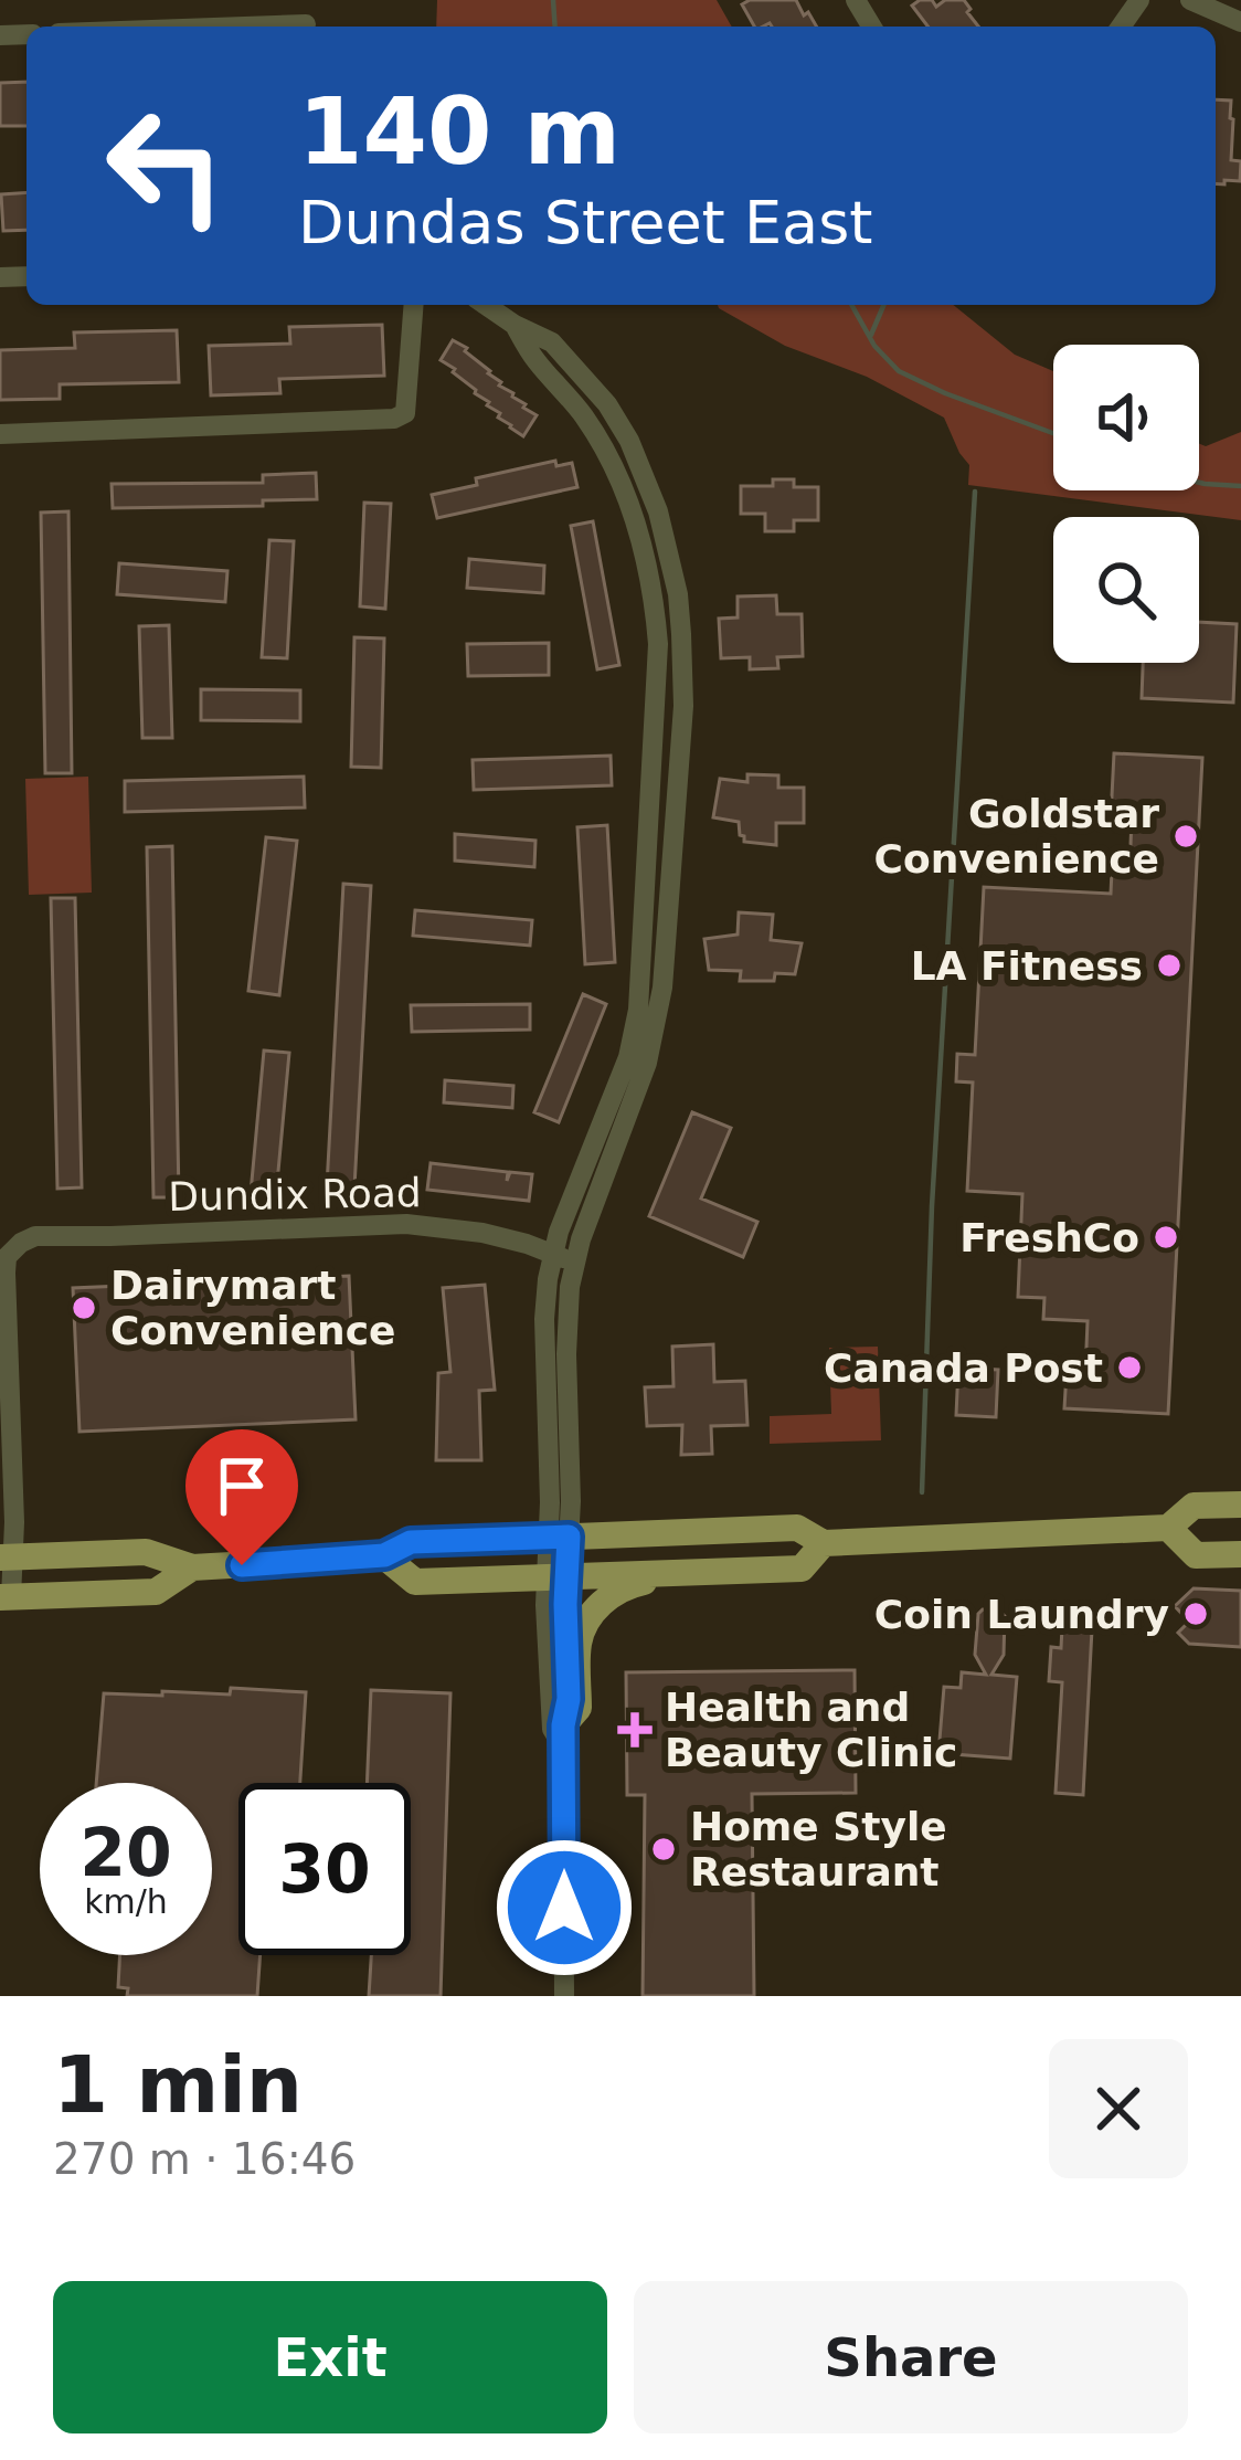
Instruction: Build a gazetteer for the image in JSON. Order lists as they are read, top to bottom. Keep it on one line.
{"streets":{"street":["Dundix Road"]},"places":{"other":["Goldstar Convenience","LA Fitness","FreshCo","Dairymart Convenience","Canada Post","Coin Laundry","Home Style Restaurant"],"health":["Health and Beauty Clinic"]},"page":{"turn":["140 m","Dundas Street East"],"speed":"20 km/h","limit":"30","heading":["1 min","270 m · 16:46"],"buttons":["Exit","Share"]}}
